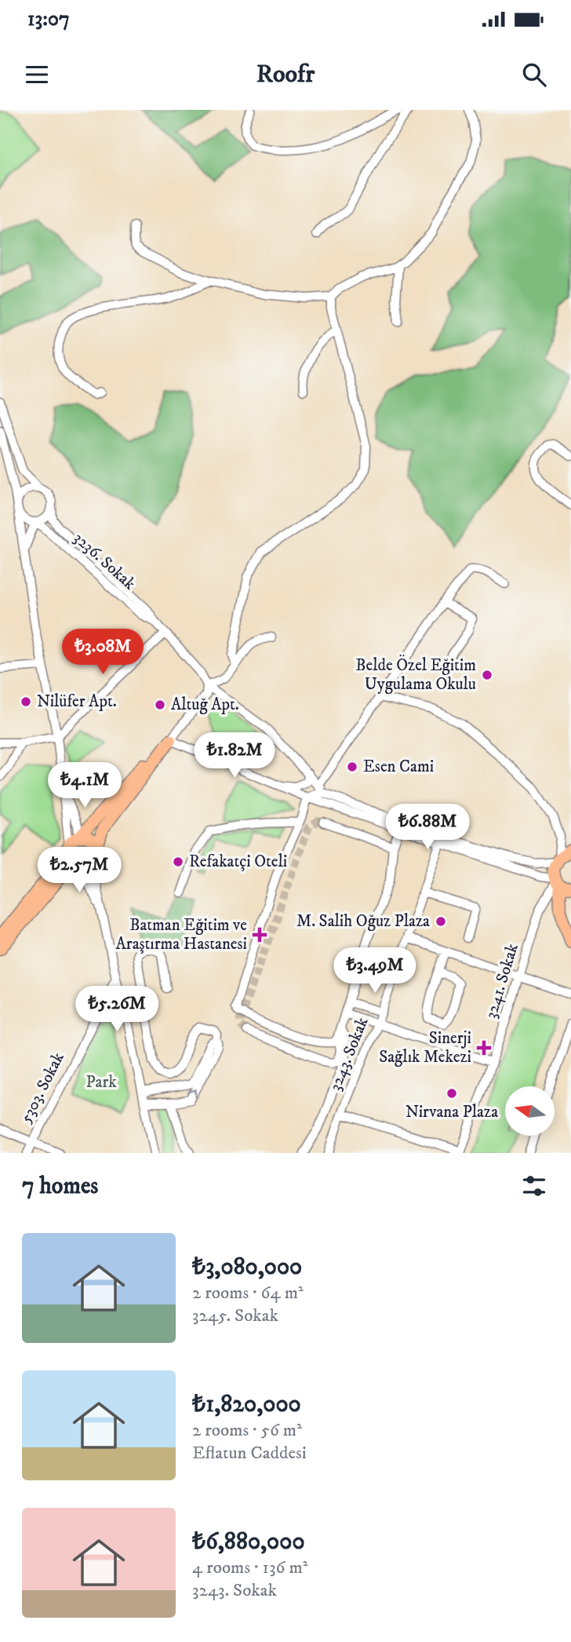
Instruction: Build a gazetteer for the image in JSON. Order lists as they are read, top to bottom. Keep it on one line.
{"streets":{"street":["3236. Sokak","3241. Sokak","3243. Sokak","5303. Sokak"]},"parks":["Park"],"places":{"other":["Belde Özel Eğitim Uygulama Okulu","Nilüfer Apt.","Altuğ Apt.","Esen Cami","Refakatçi Oteli","M. Salih Oğuz Plaza","Nirvana Plaza"],"health":["Batman Eğitim ve Araştırma Hastanesi","Sinerji Sağlık Mekezi"]},"north":"left","page":{"status":"13:07","header":"Roofr","price":["₺3.08M","₺1.82M","₺4.1M","₺6.88M","₺2.57M","₺3.49M","₺5.26M"],"heading":"7 homes","list":[{"name":"₺3,080,000","note":"2 rooms · 64 m² · 3245. Sokak"},{"name":"₺1,820,000","note":"2 rooms · 56 m² · Eflatun Caddesi"},{"name":"₺6,880,000","note":"4 rooms · 136 m² · 3243. Sokak"}]}}
